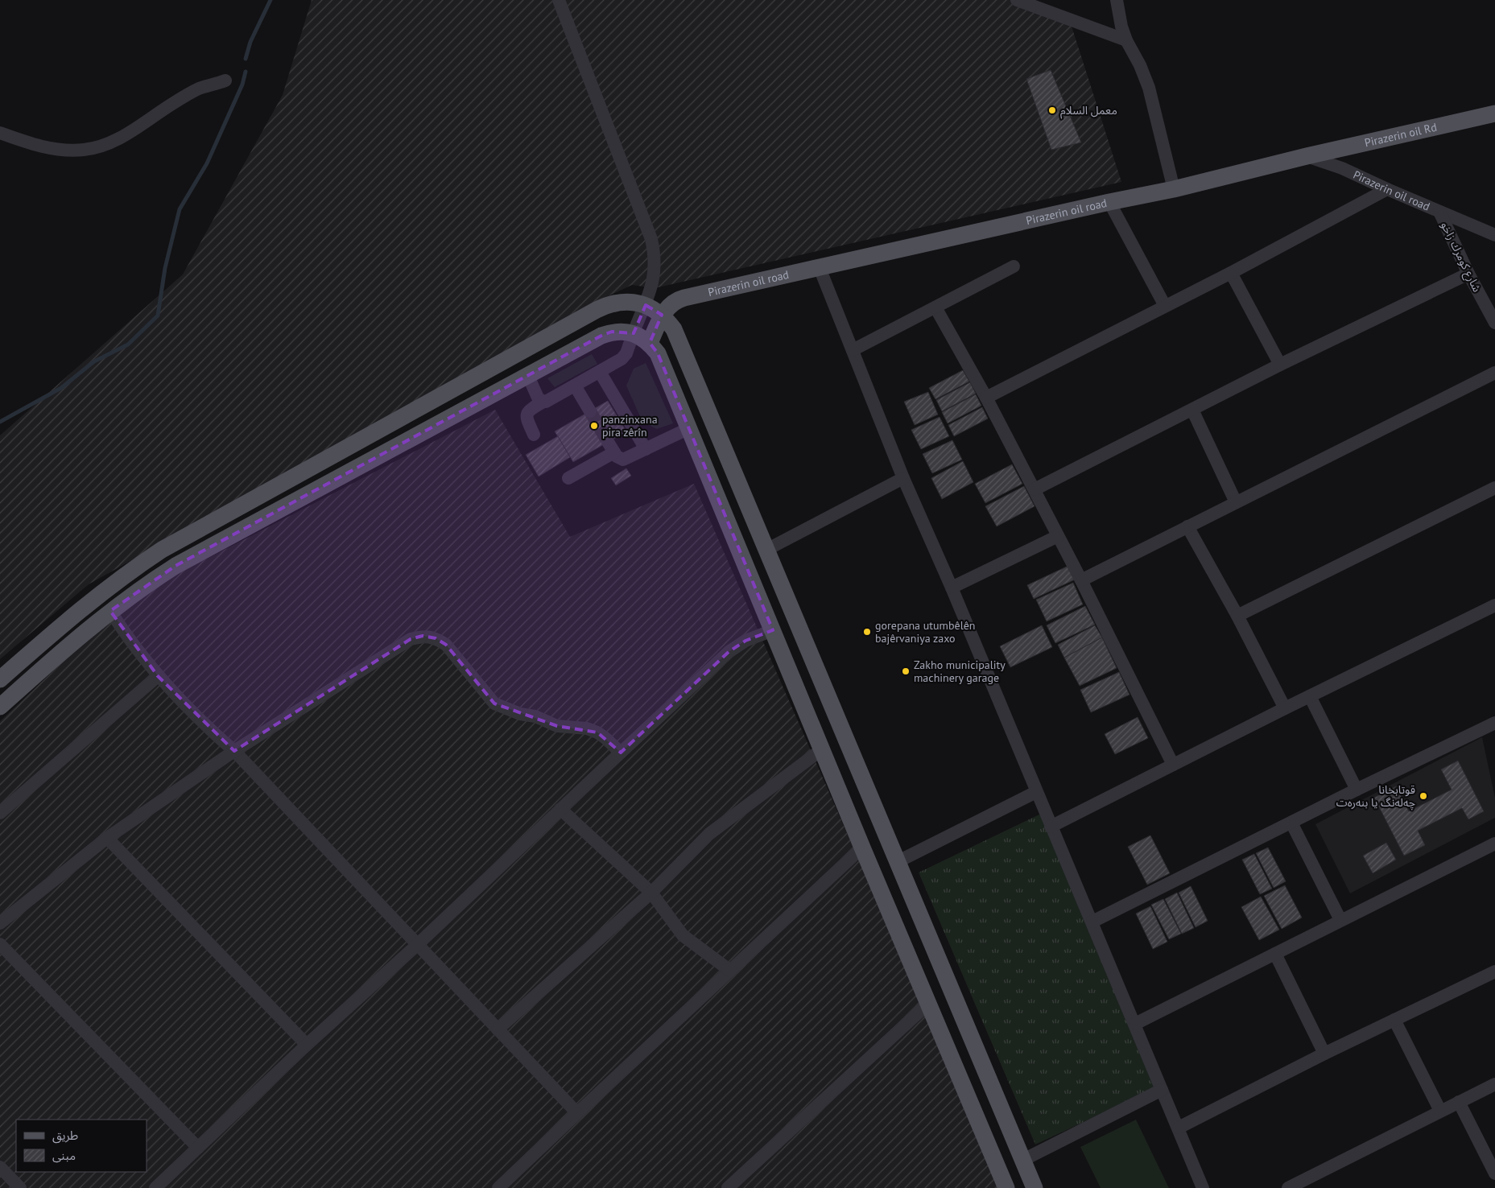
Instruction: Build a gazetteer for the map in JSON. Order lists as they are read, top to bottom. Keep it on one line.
{"streets":{"main road":["Pirazerin oil Rd","Pirazerin oil road"],"street":["شارع كومرك زاخو"]},"crossings":[["Pirazerin oil Rd","Pirazerin oil road"],["Pirazerin oil road","شارع كومرك زاخو"]],"places":["معمل السلام","panzinxana pira zêrîn","gorepana utumbêlên bajêrvaniya zaxo","Zakho municipality machinery garage","قوتابخانا چەلەنگ یا بنەرەت"],"legend":["طريق","مبنى"]}
